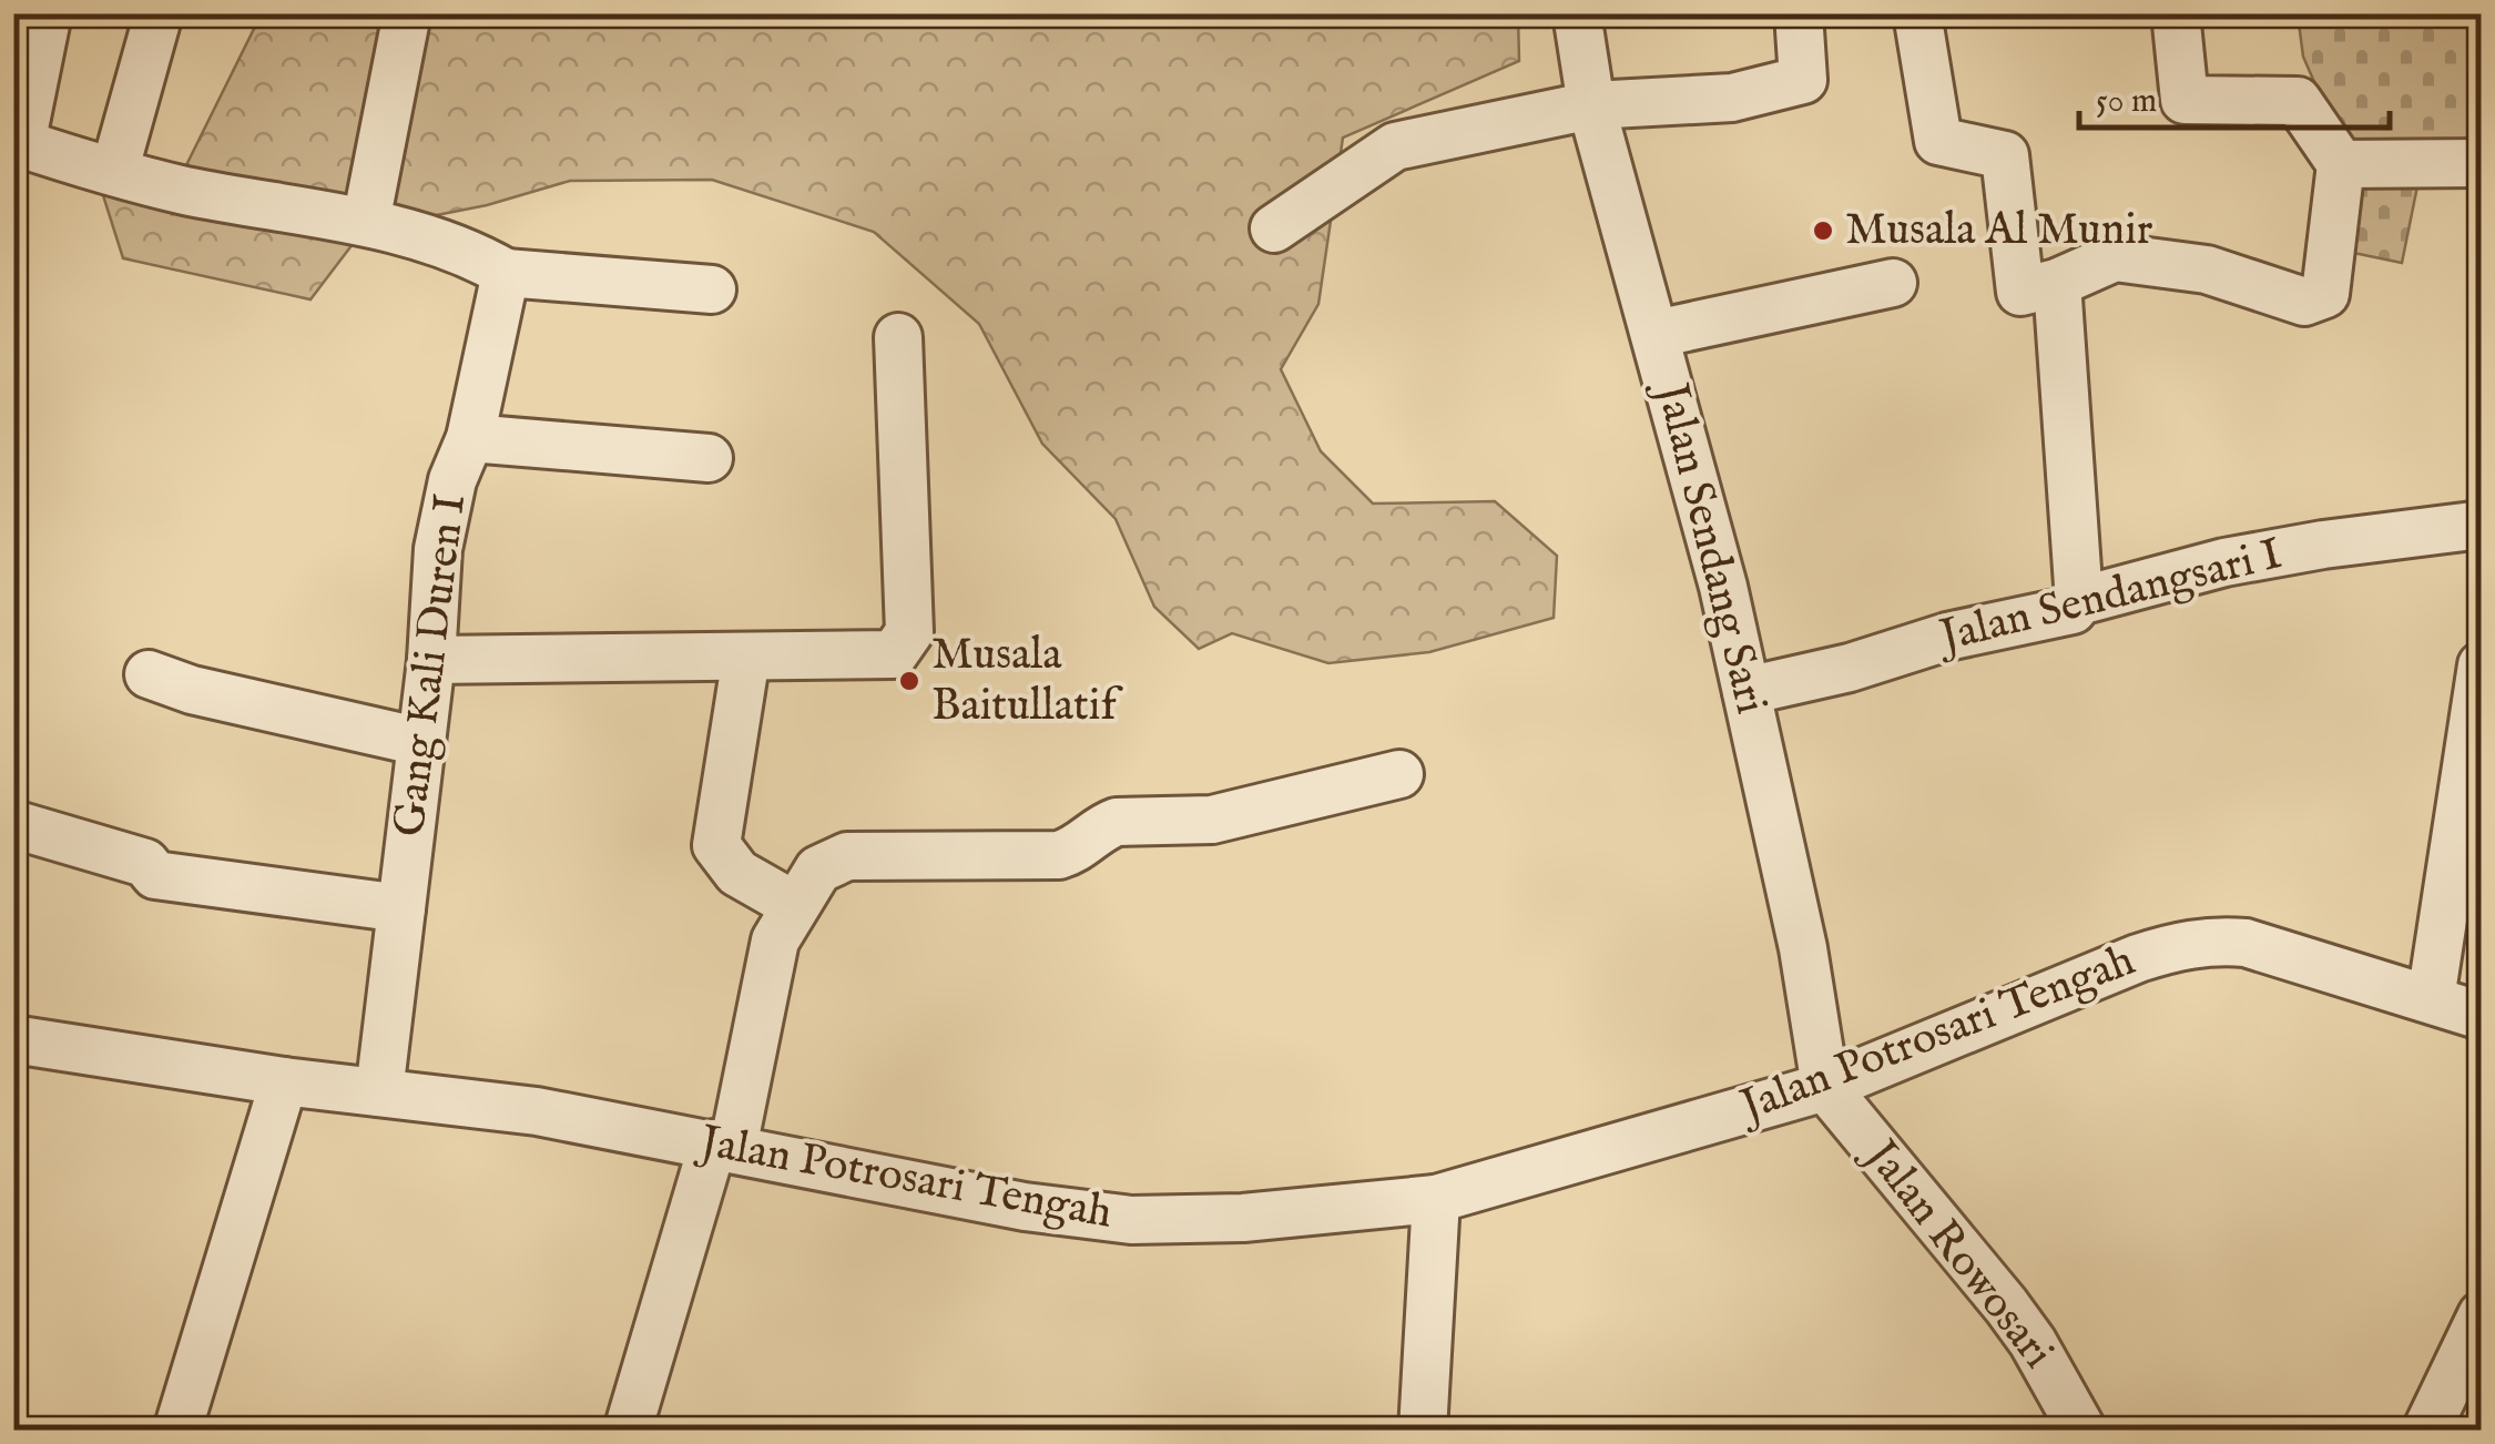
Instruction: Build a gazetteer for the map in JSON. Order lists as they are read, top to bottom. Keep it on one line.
{"streets":{"street":["Jalan Sendang Sari","Jalan Sendangsari I","Gang Kali Duren I","Jalan Potrosari Tengah","Jalan Rowosari"]},"crossings":[["Jalan Sendang Sari","Jalan Sendangsari I"],["Jalan Sendang Sari","Jalan Potrosari Tengah"],["Jalan Sendang Sari","Jalan Rowosari"],["Gang Kali Duren I","Jalan Potrosari Tengah"],["Jalan Potrosari Tengah","Jalan Rowosari"]],"places":["Musala Al Munir","Musala Baitullatif"],"scale_bar":"50 m"}
